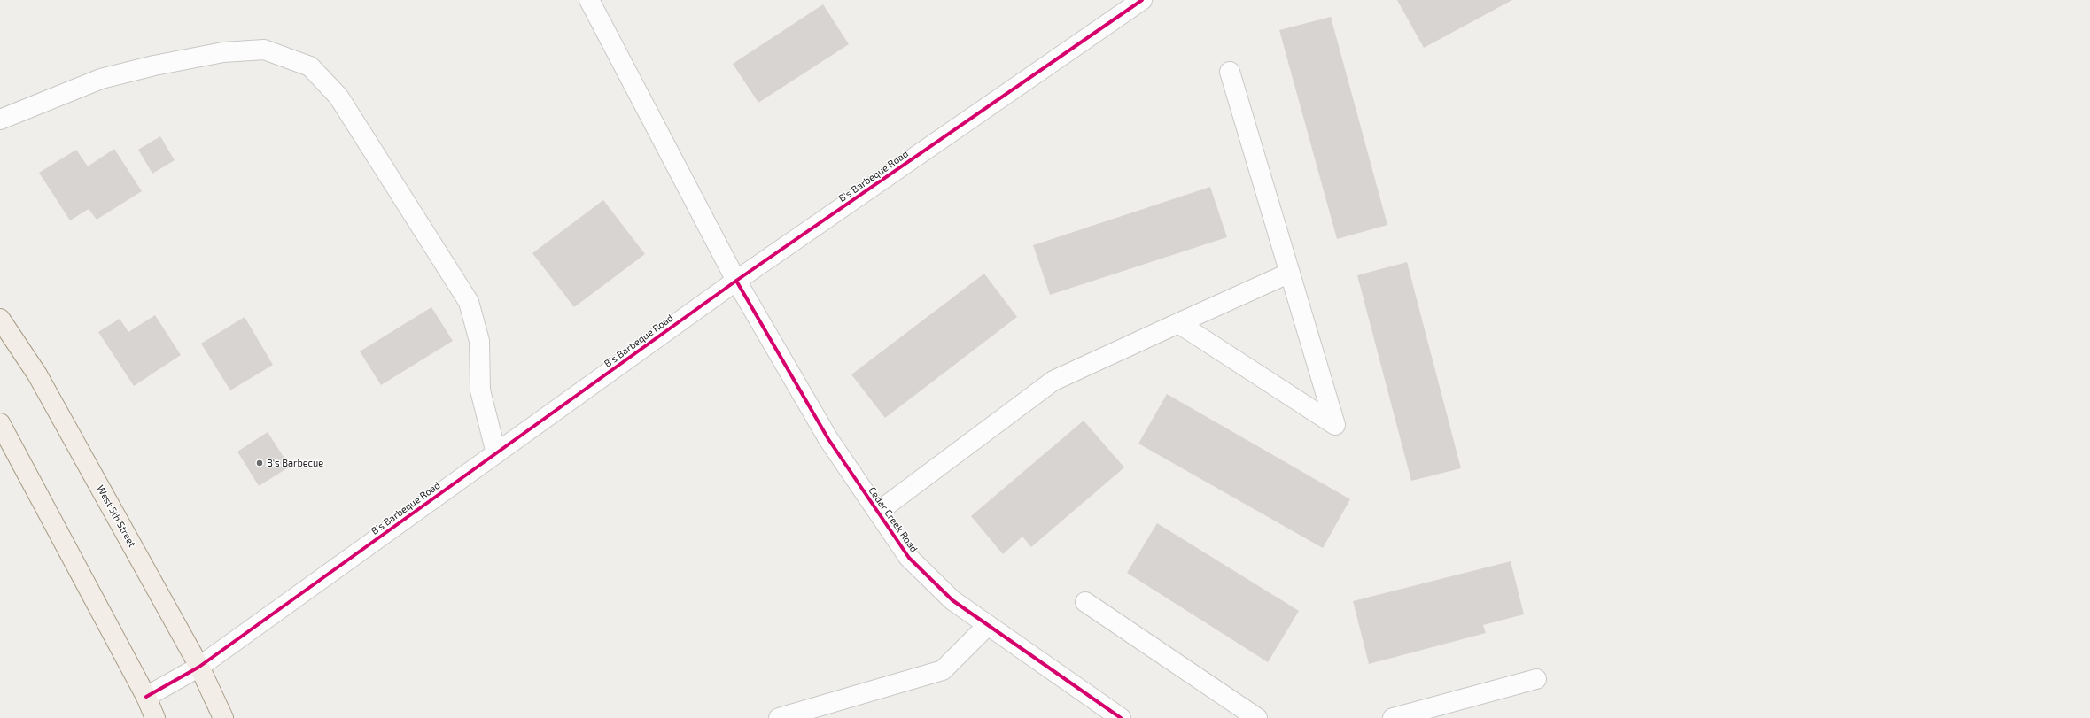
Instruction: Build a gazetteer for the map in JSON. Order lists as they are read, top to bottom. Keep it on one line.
{"streets":{"main road":["West 5th Street"],"street":["B's Barbeque Road","Cedar Creek Road"]},"crossings":[["B's Barbeque Road","West 5th Street"],["B's Barbeque Road","Cedar Creek Road"]],"places":["B's Barbecue"]}
